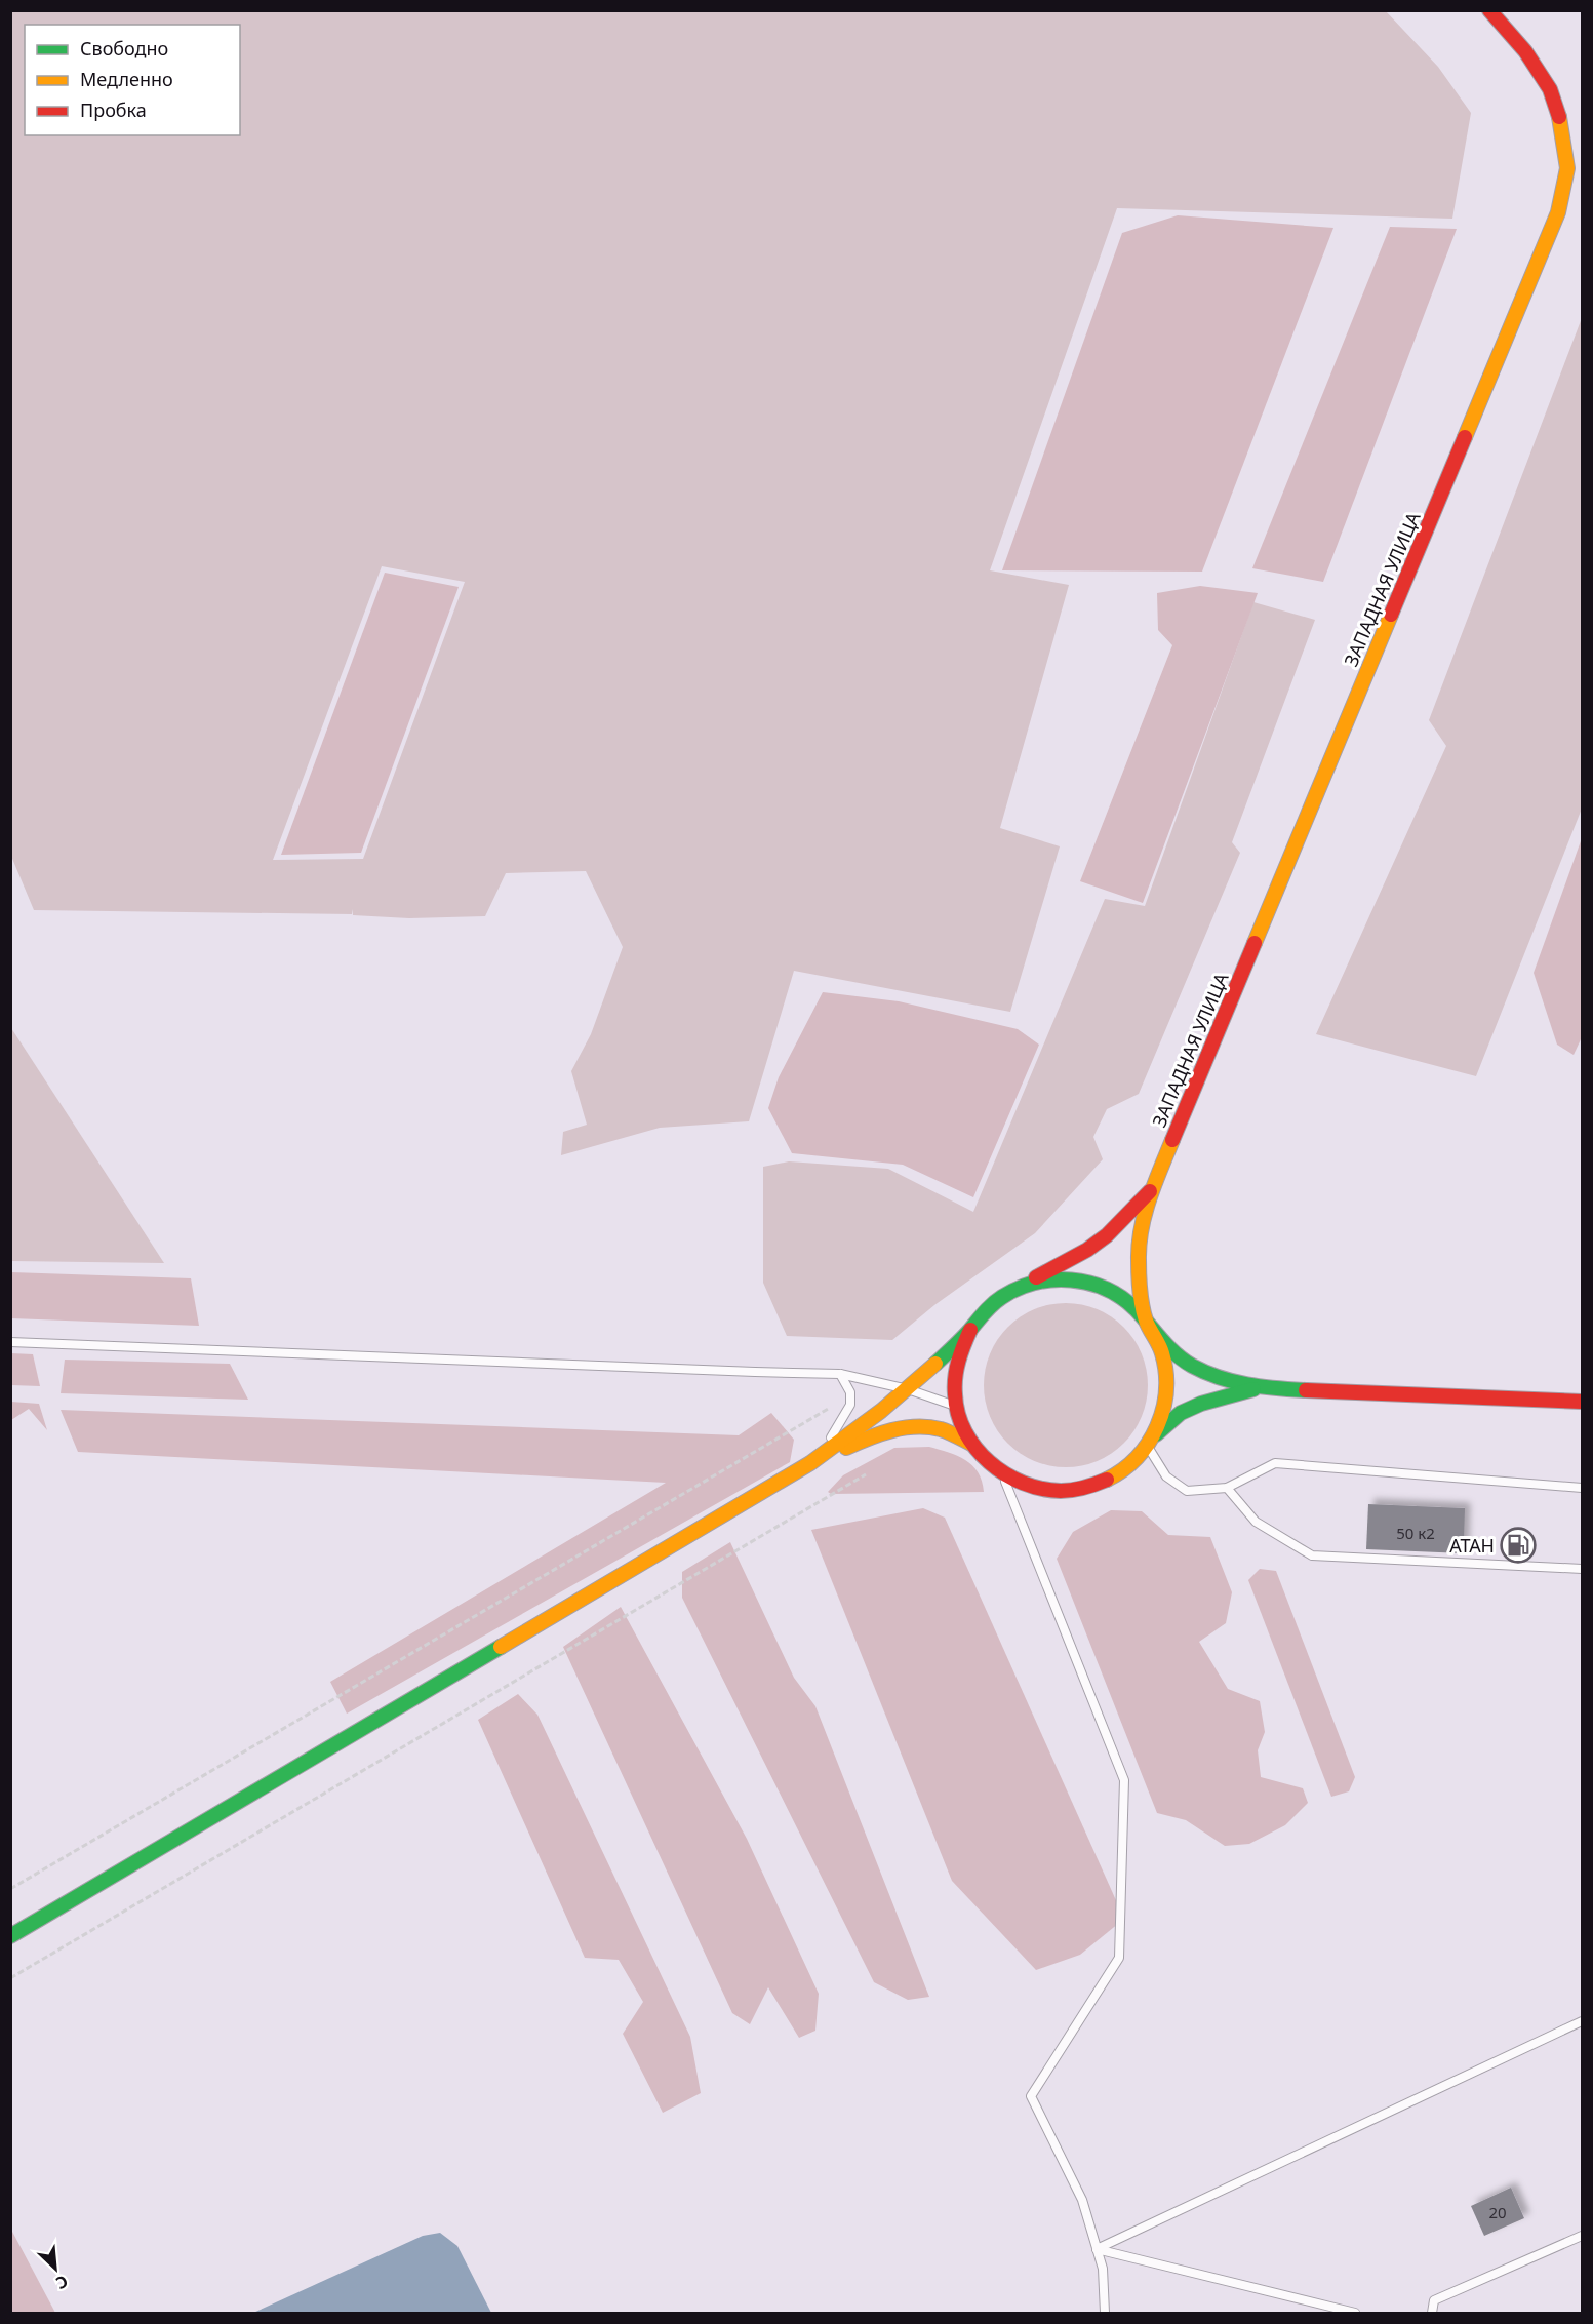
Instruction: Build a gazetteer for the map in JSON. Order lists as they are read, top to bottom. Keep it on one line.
{"streets":{"main road":["ЗАПАДНАЯ УЛИЦА"]},"places":{"fuel station":["АТАН"]},"house_numbers":["50 к2","20"],"legend":["Свободно","Медленно","Пробка"],"north":"bottom right"}
